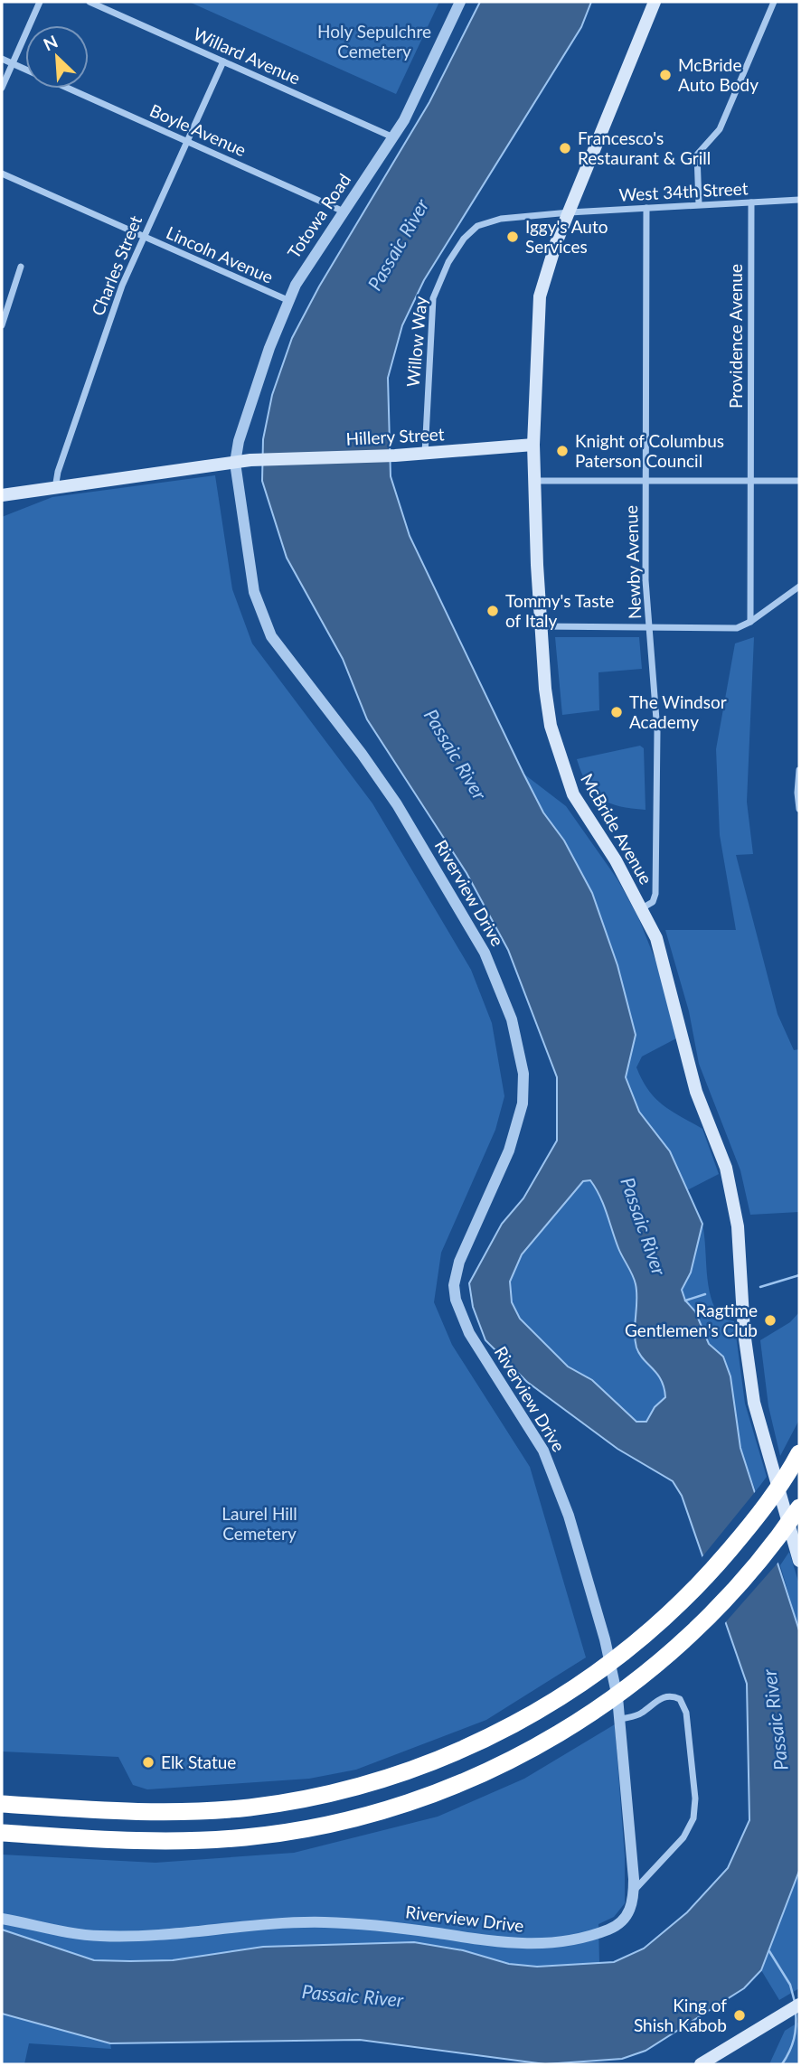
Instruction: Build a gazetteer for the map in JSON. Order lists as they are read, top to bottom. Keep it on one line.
{"streets":{"main road":["Hillery Street","McBride Avenue"],"street":["Willard Avenue","Boyle Avenue","West 34th Street","Totowa Road","Lincoln Avenue","Charles Street","Providence Avenue","Willow Way","Newby Avenue","Riverview Drive"]},"crossings":[["Willard Avenue","Totowa Road"],["Willard Avenue","Charles Street"],["Boyle Avenue","Totowa Road"],["Boyle Avenue","Charles Street"],["West 34th Street","Providence Avenue"],["West 34th Street","Willow Way"],["West 34th Street","Newby Avenue"],["West 34th Street","McBride Avenue"],["Totowa Road","Lincoln Avenue"],["Totowa Road","Hillery Street"],["Totowa Road","Riverview Drive"],["Lincoln Avenue","Charles Street"],["Willow Way","Hillery Street"],["Willow Way","McBride Avenue"],["Hillery Street","McBride Avenue"],["Hillery Street","Riverview Drive"],["Newby Avenue","McBride Avenue"]],"water":["Passaic River"],"parks":["Holy Sepulchre Cemetery","Laurel Hill Cemetery"],"places":["McBride Auto Body","Francesco's Restaurant & Grill","Iggy's Auto Services","Knight of Columbus Paterson Council","Tommy's Taste of Italy","The Windsor Academy","Ragtime Gentlemen's Club","Elk Statue","King of Shish Kabob"],"north":"top left"}
